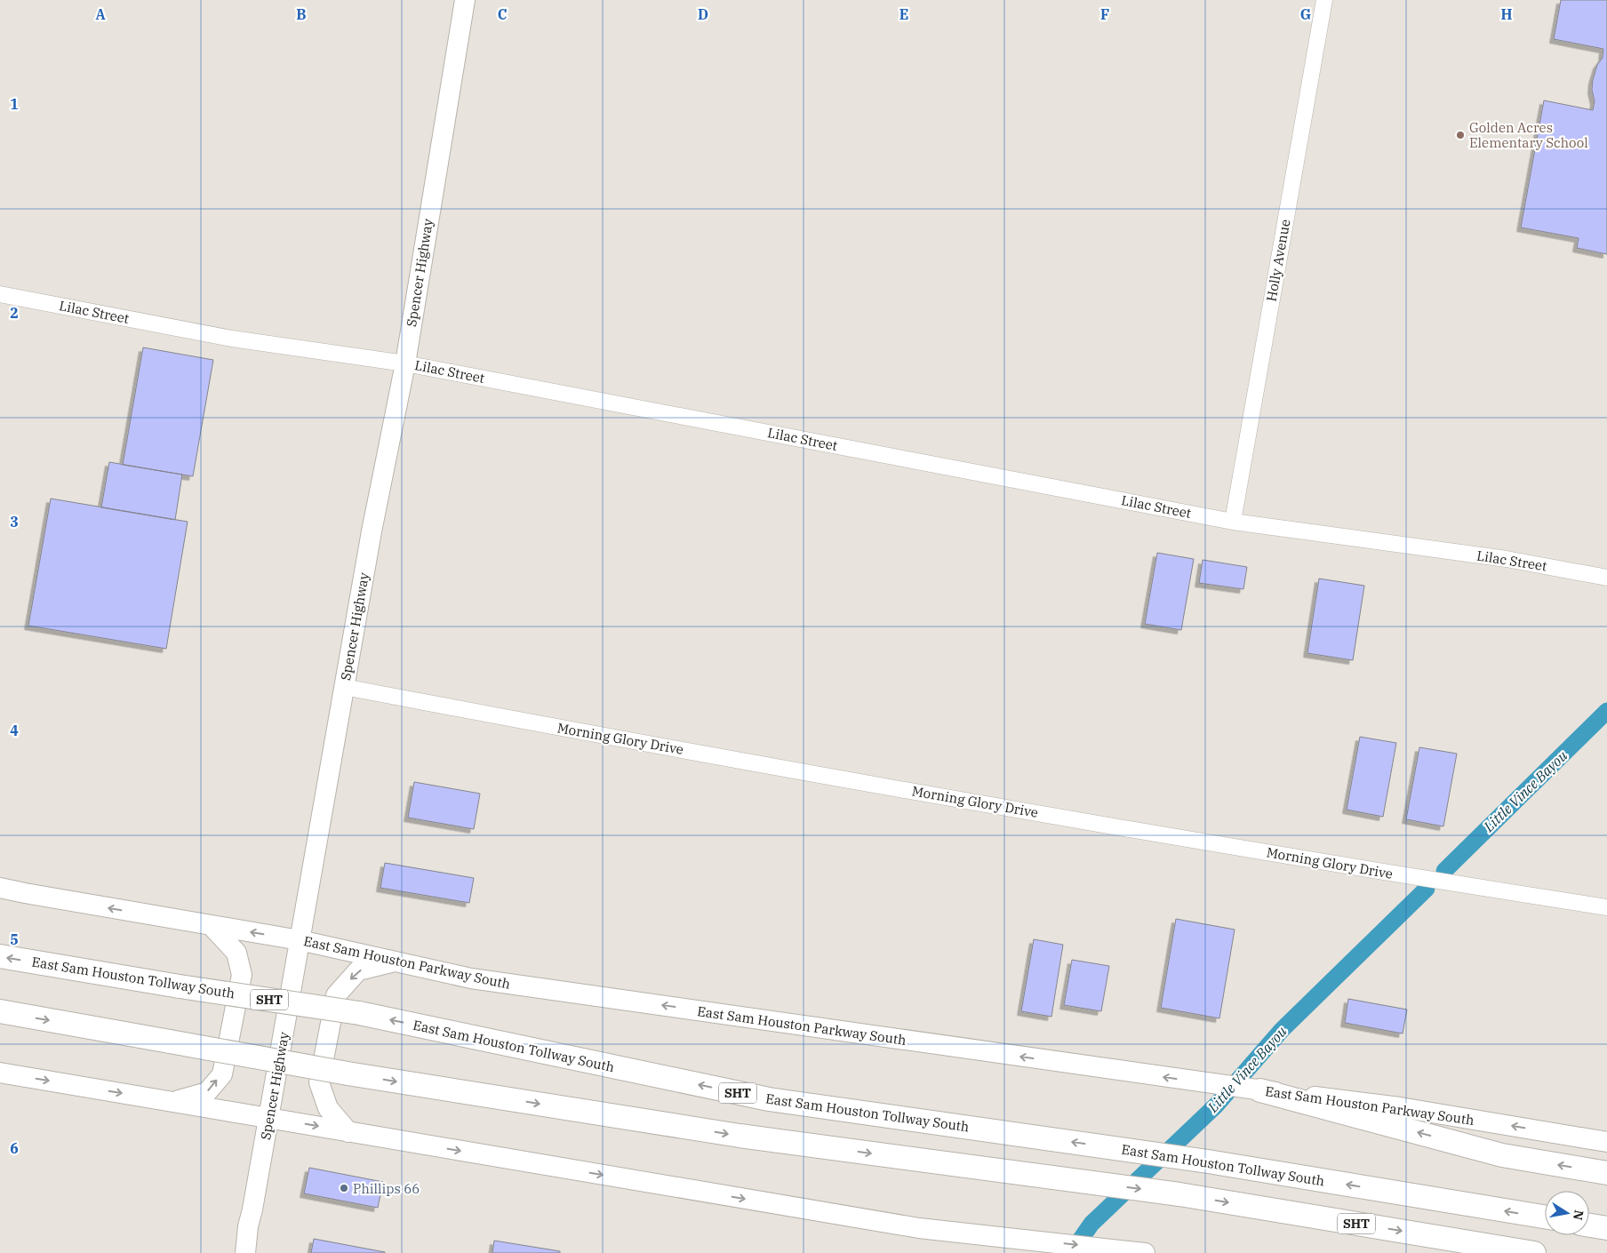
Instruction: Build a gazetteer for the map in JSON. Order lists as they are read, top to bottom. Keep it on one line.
{"streets":{"highway":["East Sam Houston Tollway South","SHT"],"main road":["Spencer Highway","East Sam Houston Parkway South"],"street":["Holly Avenue","Lilac Street","Morning Glory Drive"]},"crossings":[["Holly Avenue","Lilac Street"],["Spencer Highway","Lilac Street"],["Spencer Highway","Morning Glory Drive"],["Spencer Highway","East Sam Houston Parkway South"]],"water":["Little Vince Bayou"],"places":["Golden Acres Elementary School","Phillips 66"],"north":"right","grid":{"columns":["A","B","C","D","E","F","G","H"],"rows":["1","2","3","4","5","6"]}}
